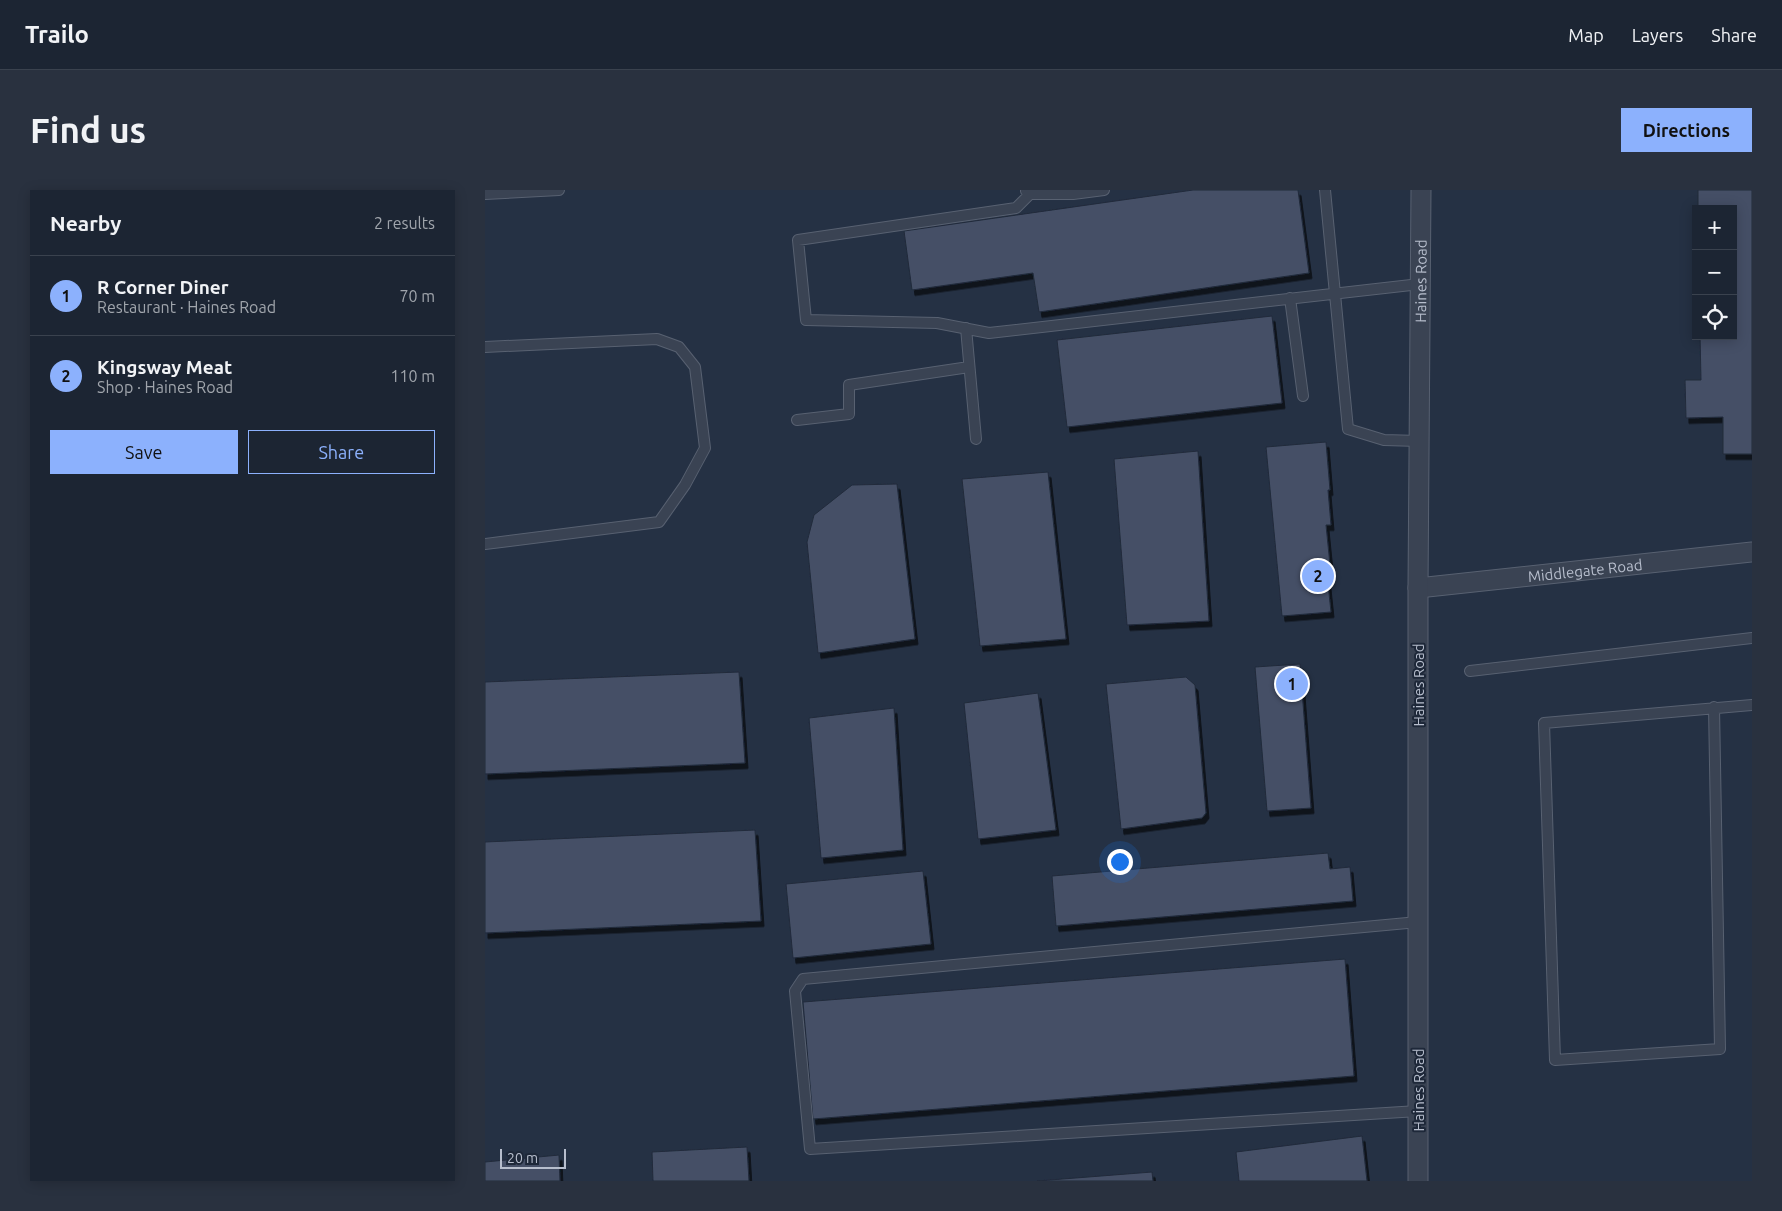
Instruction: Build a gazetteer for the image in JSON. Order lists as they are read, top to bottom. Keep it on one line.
{"streets":{"street":["Haines Road","Middlegate Road"]},"crossings":[["Haines Road","Middlegate Road"]],"scale_bar":"20 m","page":{"header":"Trailo","nav":["Map","Layers","Share"],"buttons":["Directions",["Save","Share"]],"title":"Find us","heading":["Nearby","2 results"],"map_buttons":["+","−"],"list":[{"mark":"1","name":"R Corner Diner","note":"Restaurant · Haines Road","value":"70 m"},{"mark":"2","name":"Kingsway Meat","note":"Shop · Haines Road","value":"110 m"}],"pins":["2","1"],"scale":"20 m"}}
